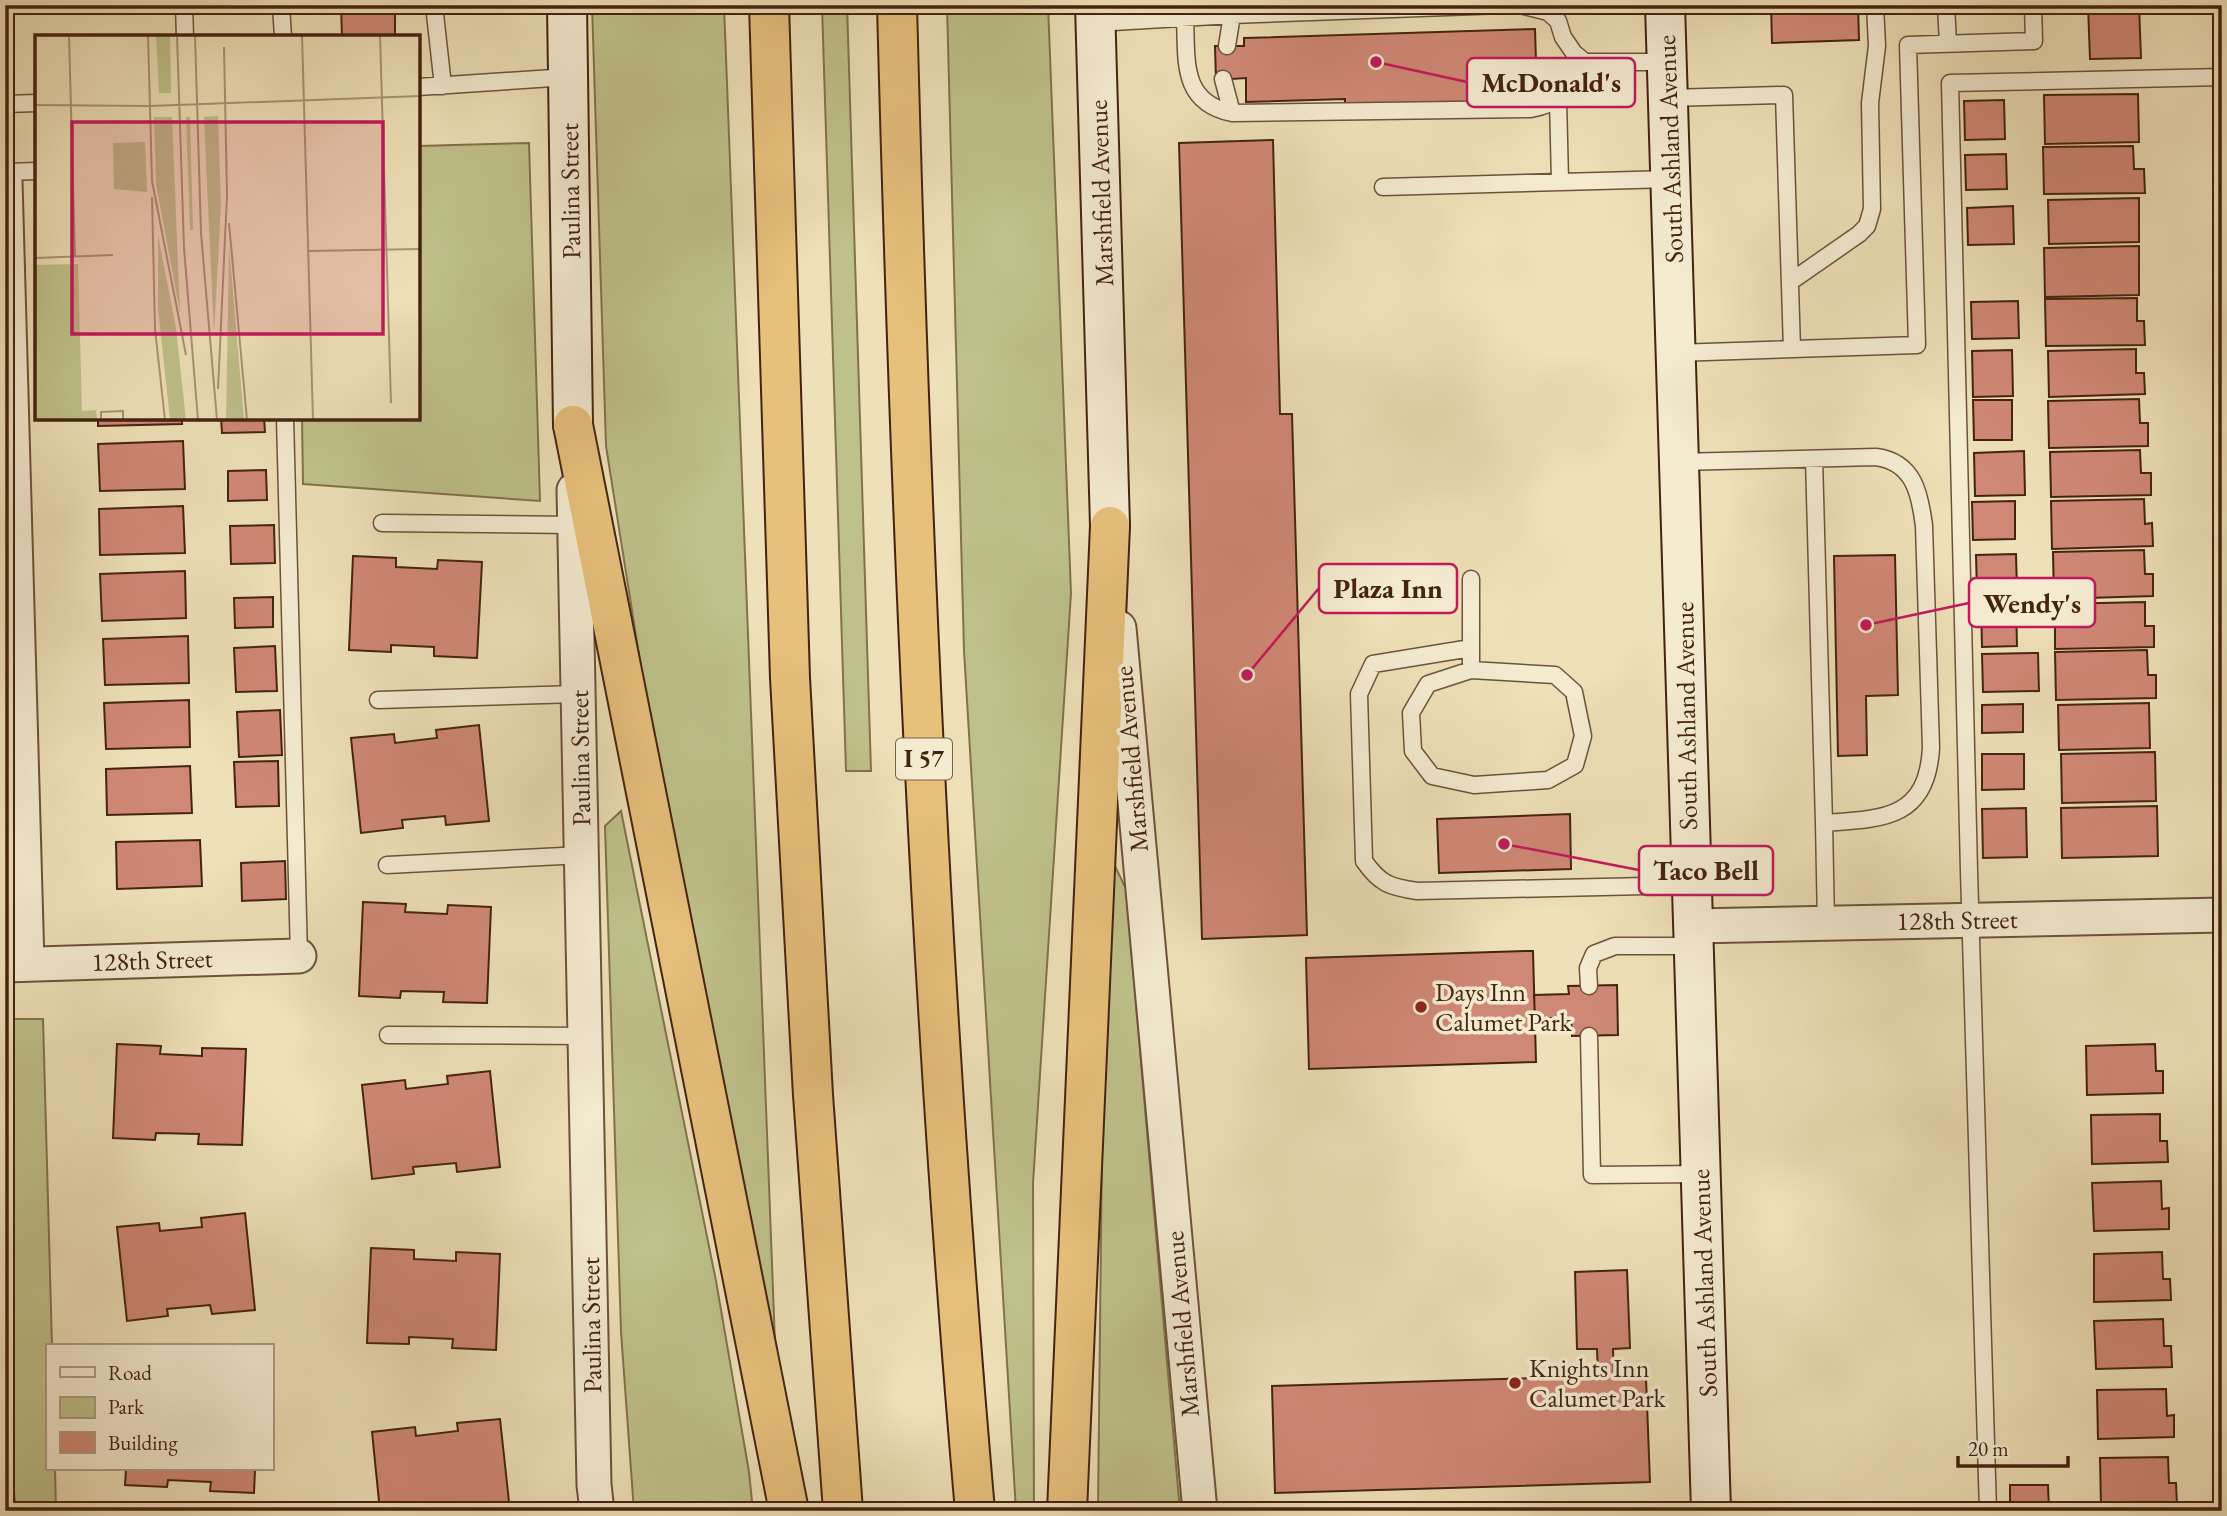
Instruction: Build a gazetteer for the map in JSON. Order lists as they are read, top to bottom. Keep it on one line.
{"streets":{"highway":["I 57"],"main road":["South Ashland Avenue","Paulina Street","Marshfield Avenue"],"street":["128th Street"]},"crossings":[["South Ashland Avenue","128th Street"]],"places":["McDonald's","Wendy's","Plaza Inn","Taco Bell","Days Inn Calumet Park","Knights Inn Calumet Park"],"legend":["Road","Park","Building"],"scale_bar":"20 m"}
